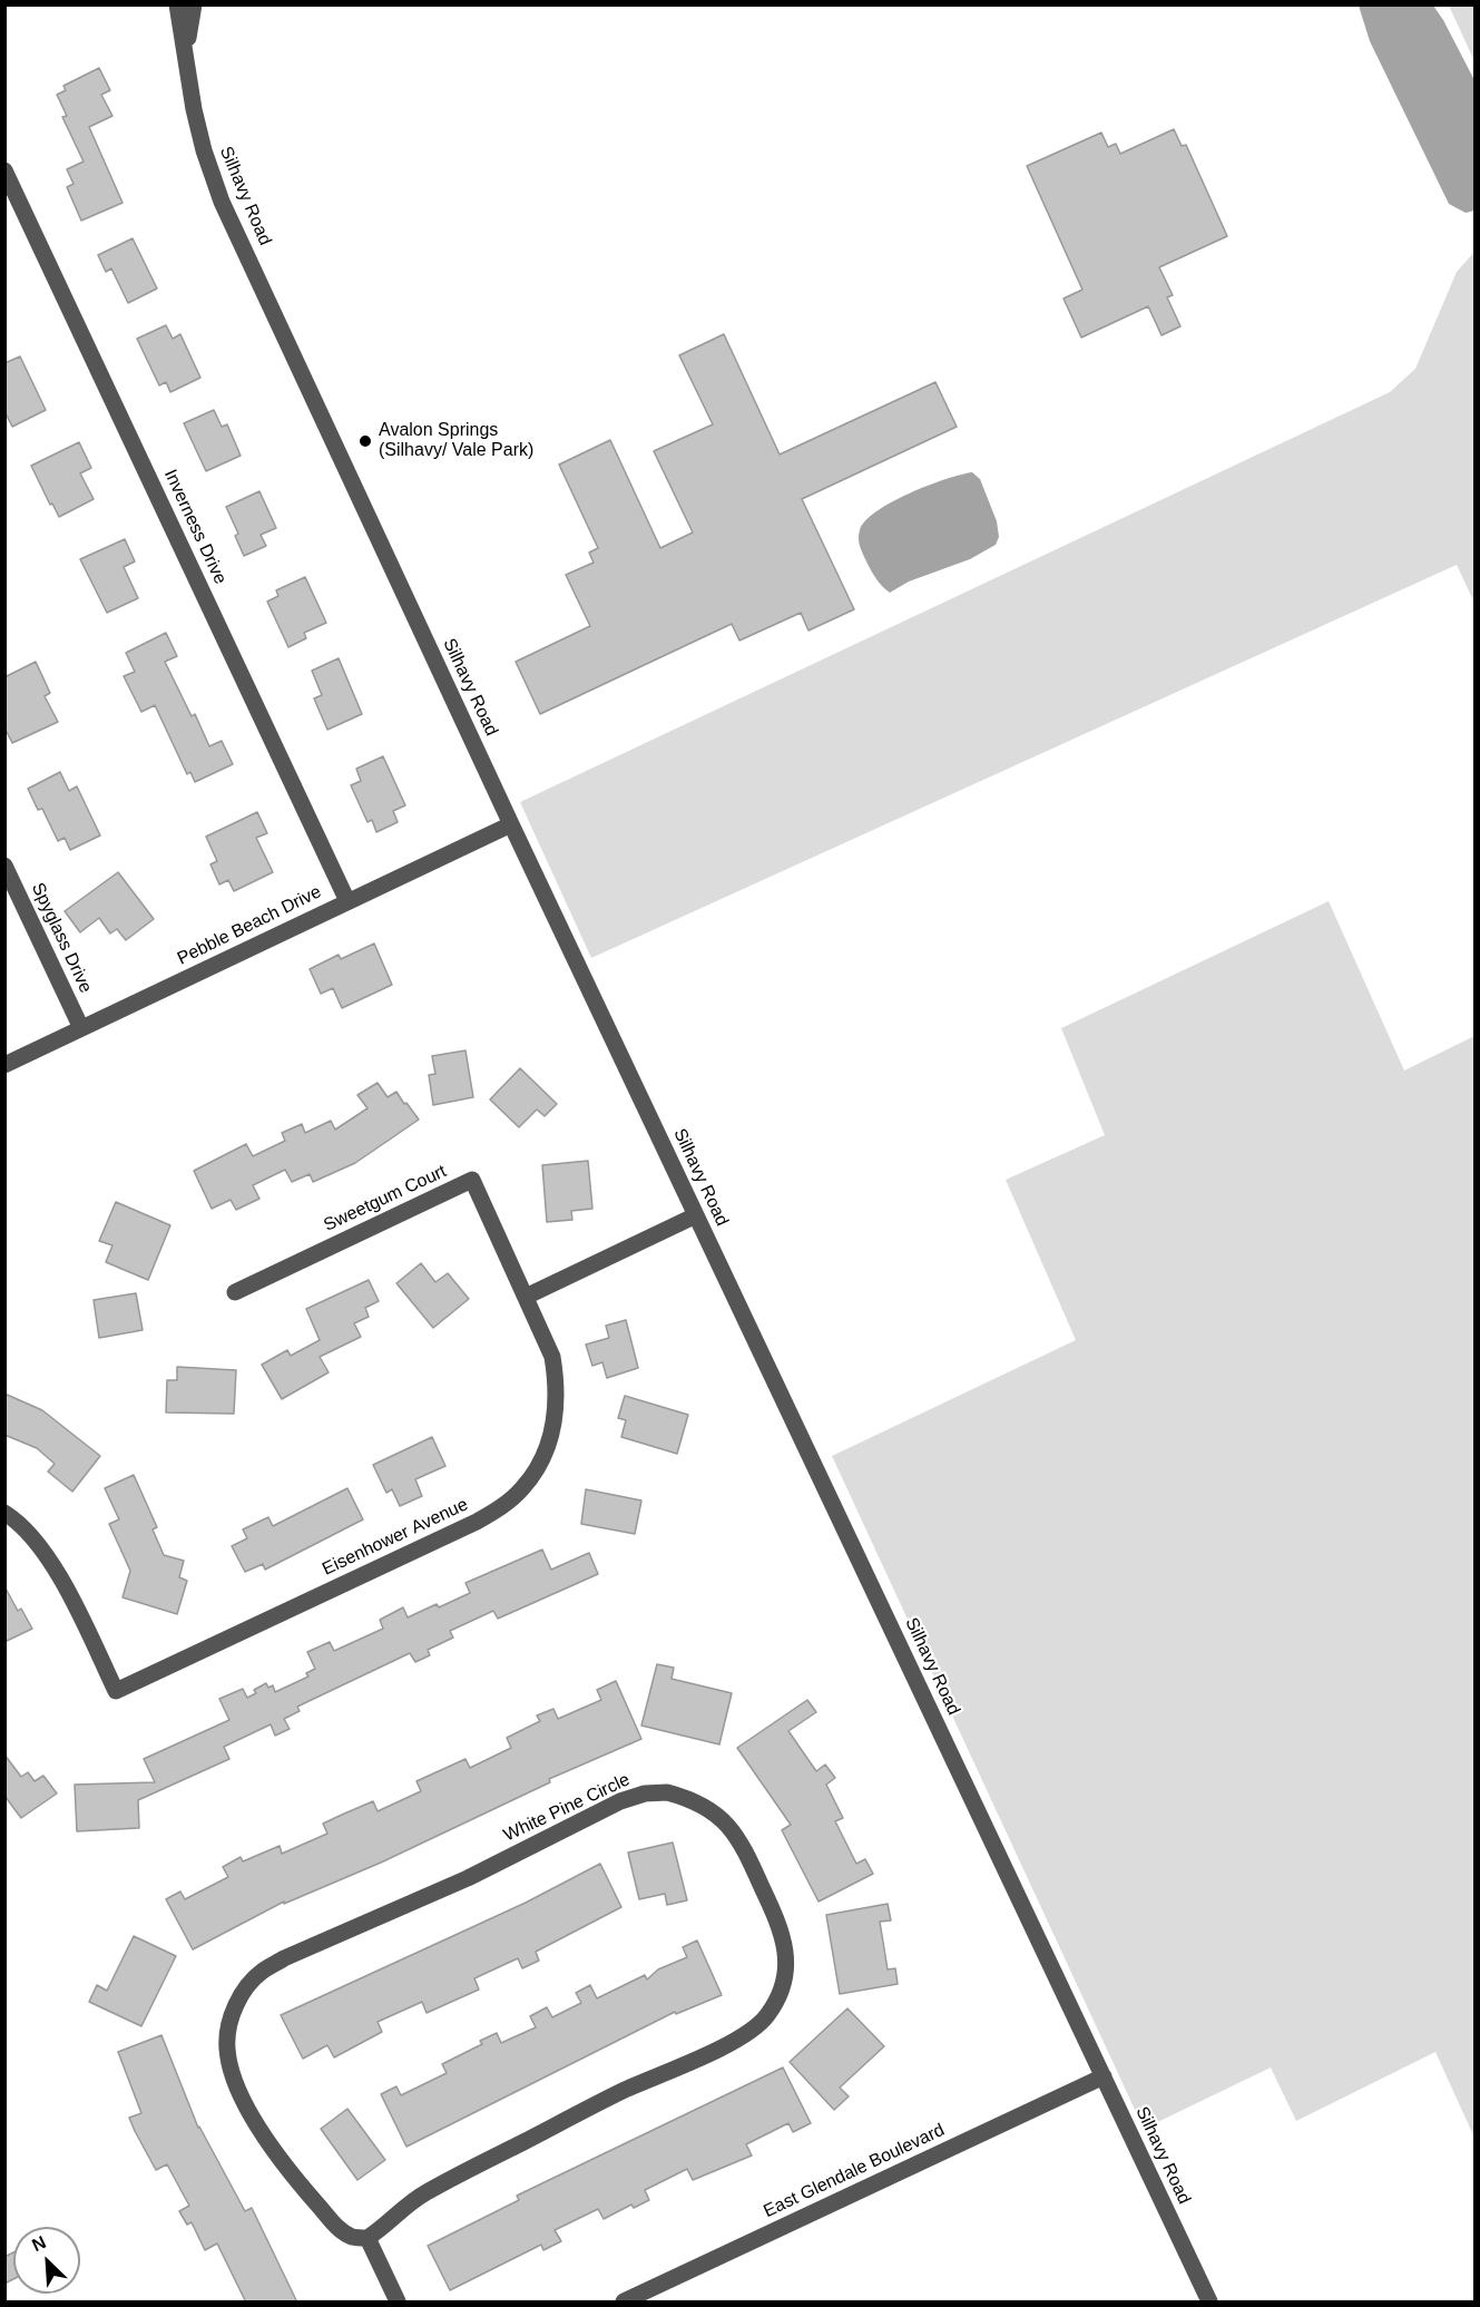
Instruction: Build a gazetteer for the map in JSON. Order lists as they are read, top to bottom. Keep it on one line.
{"streets":{"street":["Silhavy Road","Inverness Drive","Pebble Beach Drive","Spyglass Drive","Sweetgum Court","Eisenhower Avenue","White Pine Circle","East Glendale Boulevard"]},"crossings":[["Silhavy Road","Pebble Beach Drive"],["Silhavy Road","East Glendale Boulevard"],["Inverness Drive","Pebble Beach Drive"],["Pebble Beach Drive","Spyglass Drive"],["Sweetgum Court","Eisenhower Avenue"]],"places":["Avalon Springs (Silhavy/ Vale Park)"],"north":"top left"}
